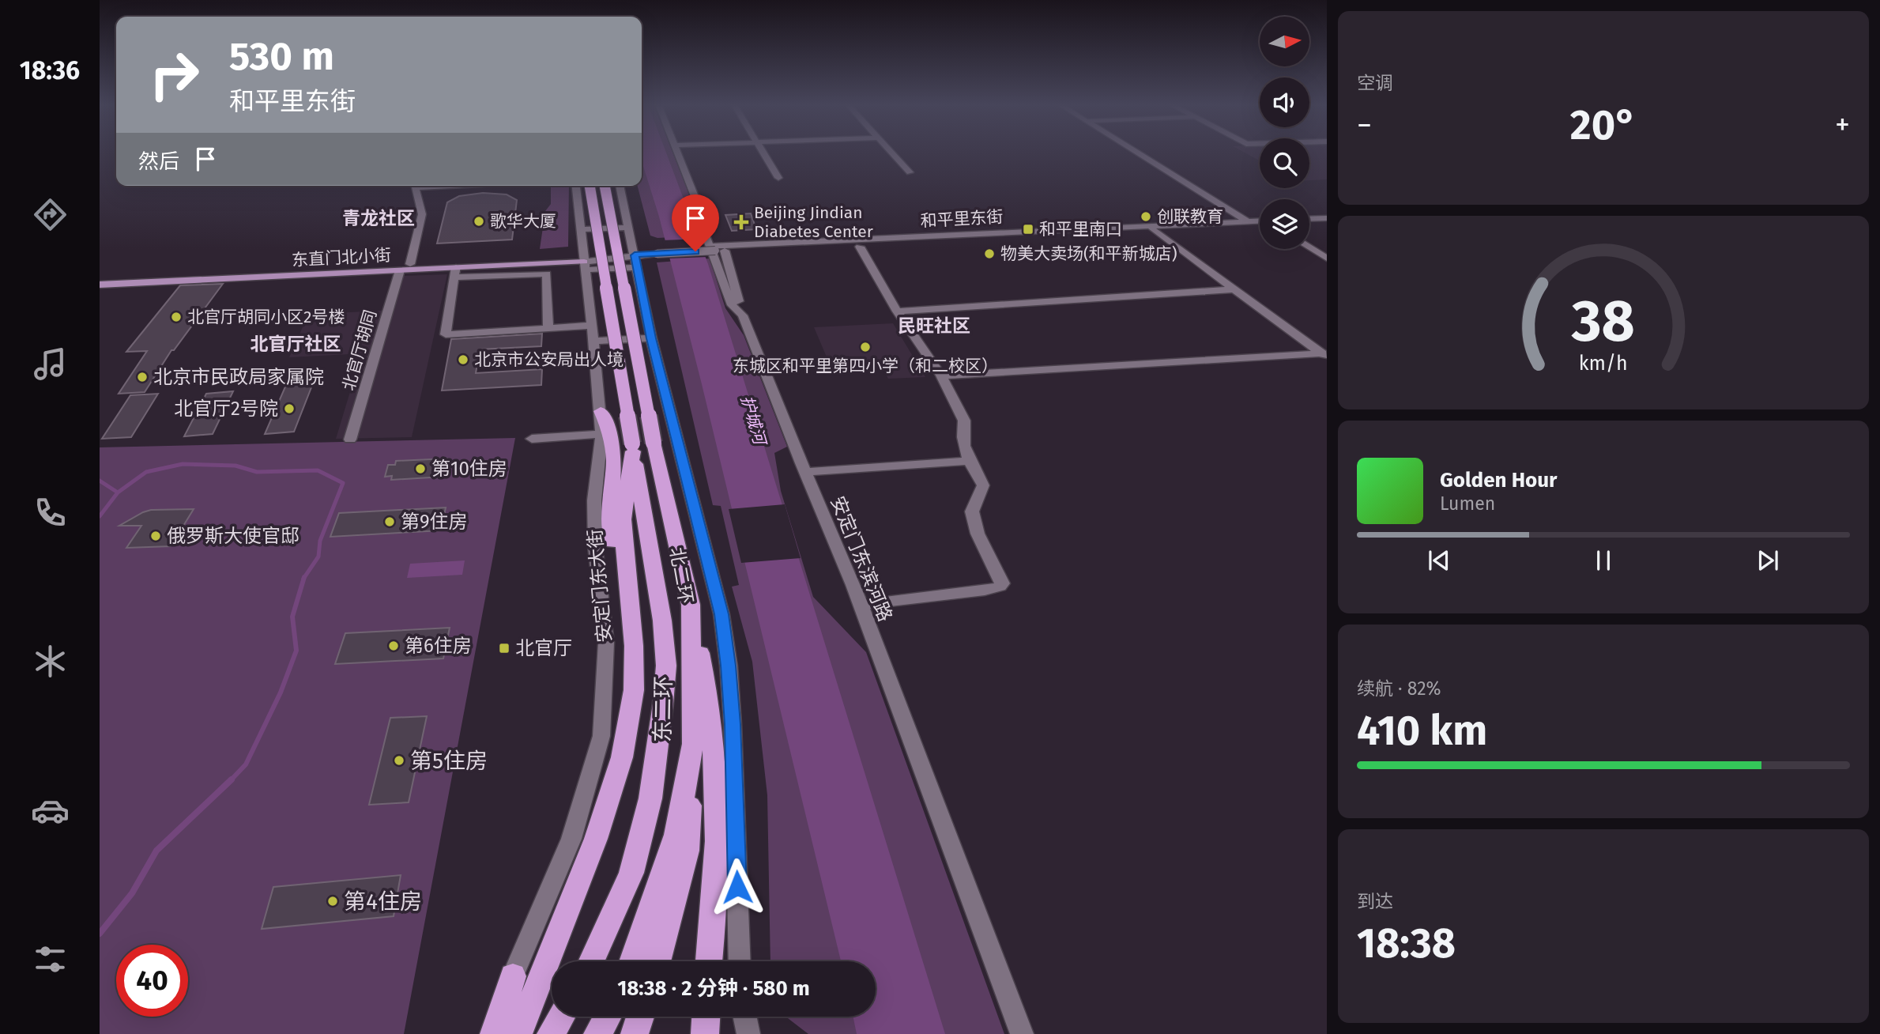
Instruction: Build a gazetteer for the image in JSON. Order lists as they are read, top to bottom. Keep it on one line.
{"streets":{"highway":["北二环","东二环"],"main road":["东直门北小街"],"street":["和平里东街","北官厅胡同","安定门东滨河路","安定门东大街"]},"crossings":[["东直门北小街","北官厅胡同"],["东直门北小街","安定门东大街"]],"districts":["青龙社区","民旺社区","北官厅社区"],"water":["护城河"],"places":{"other":["创联教育","歌华大厦","物美大卖场(和平新城店)","北官厅胡同小区2号楼","东城区和平里第四小学（和二校区）","北京市公安局出人境","北京市民政局家属院","北官厅2号院","第10住房","第9住房","俄罗斯大使官邸","第6住房","第5住房","第4住房"],"health":["Beijing Jindian Diabetes Center"],"transit":["和平里南口","北官厅"]},"north":"right","page":{"tabs":"18:36","tile":["空调",["续航 · 82%","410 km"],["到达","18:38"]],"turn":["530 m","和平里东街"],"heat":["−","20°","+"],"then":"然后","song":["Golden Hour","Lumen"],"limit":"40","trip":"18:38 · 2 分钟 · 580 m","gauge":["38","km/h"]}}
